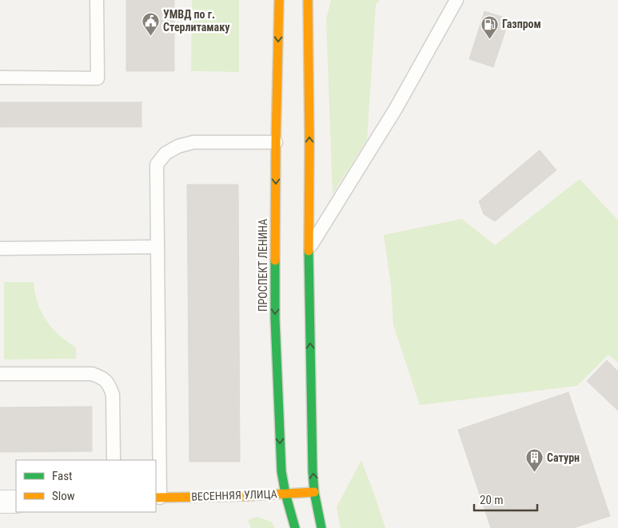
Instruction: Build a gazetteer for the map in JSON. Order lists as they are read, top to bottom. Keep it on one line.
{"streets":{"main road":["ПРОСПЕКТ ЛЕНИНА","ВЕСЕННЯЯ УЛИЦА"]},"crossings":[["ПРОСПЕКТ ЛЕНИНА","ВЕСЕННЯЯ УЛИЦА"]],"places":{"public building":["УМВД по г. Стерлитамаку"],"fuel station":["Газпром"],"building":["Сатурн"]},"legend":["Fast","Slow"],"scale_bar":"20 m"}
